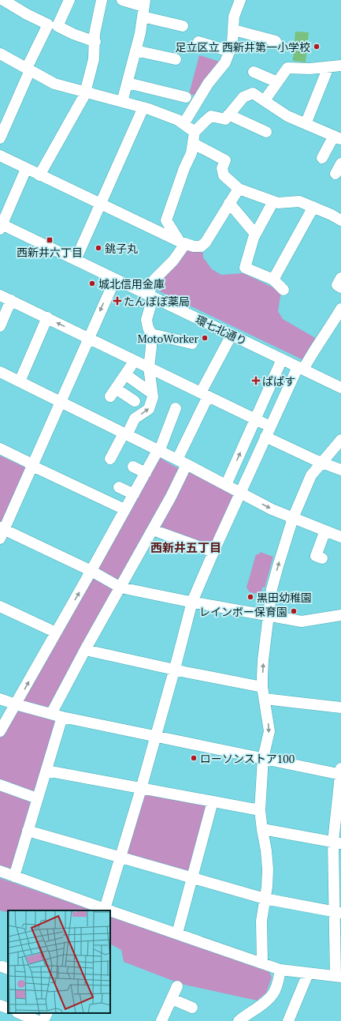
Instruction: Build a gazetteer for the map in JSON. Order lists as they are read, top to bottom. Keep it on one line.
{"streets":{"street":["環七北通り"]},"districts":["西新井五丁目"],"places":{"other":["足立区立 西新井第一小学校","銚子丸","城北信用金庫","MotoWorker","黒田幼稚園","レインボー保育園","ローソンストア100"],"transit":["西新井六丁目"],"health":["たんぽぽ薬局","ぱぱす"]}}
